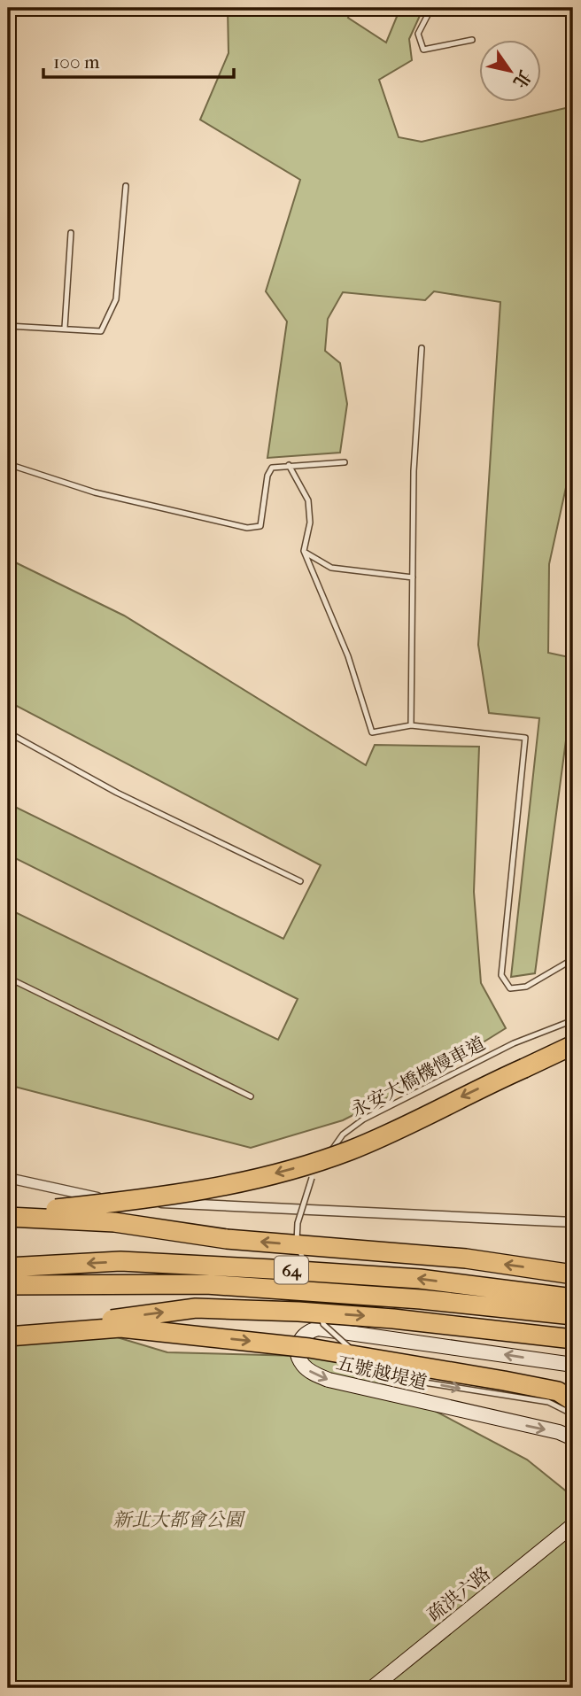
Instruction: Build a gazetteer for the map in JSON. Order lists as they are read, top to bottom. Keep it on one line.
{"streets":{"highway":["64"],"street":["五號越堤道","疏洪六路"],"lane":["永安大橋機慢車道"]},"parks":["新北大都會公園"],"scale_bar":"100 m","north":"bottom right"}
